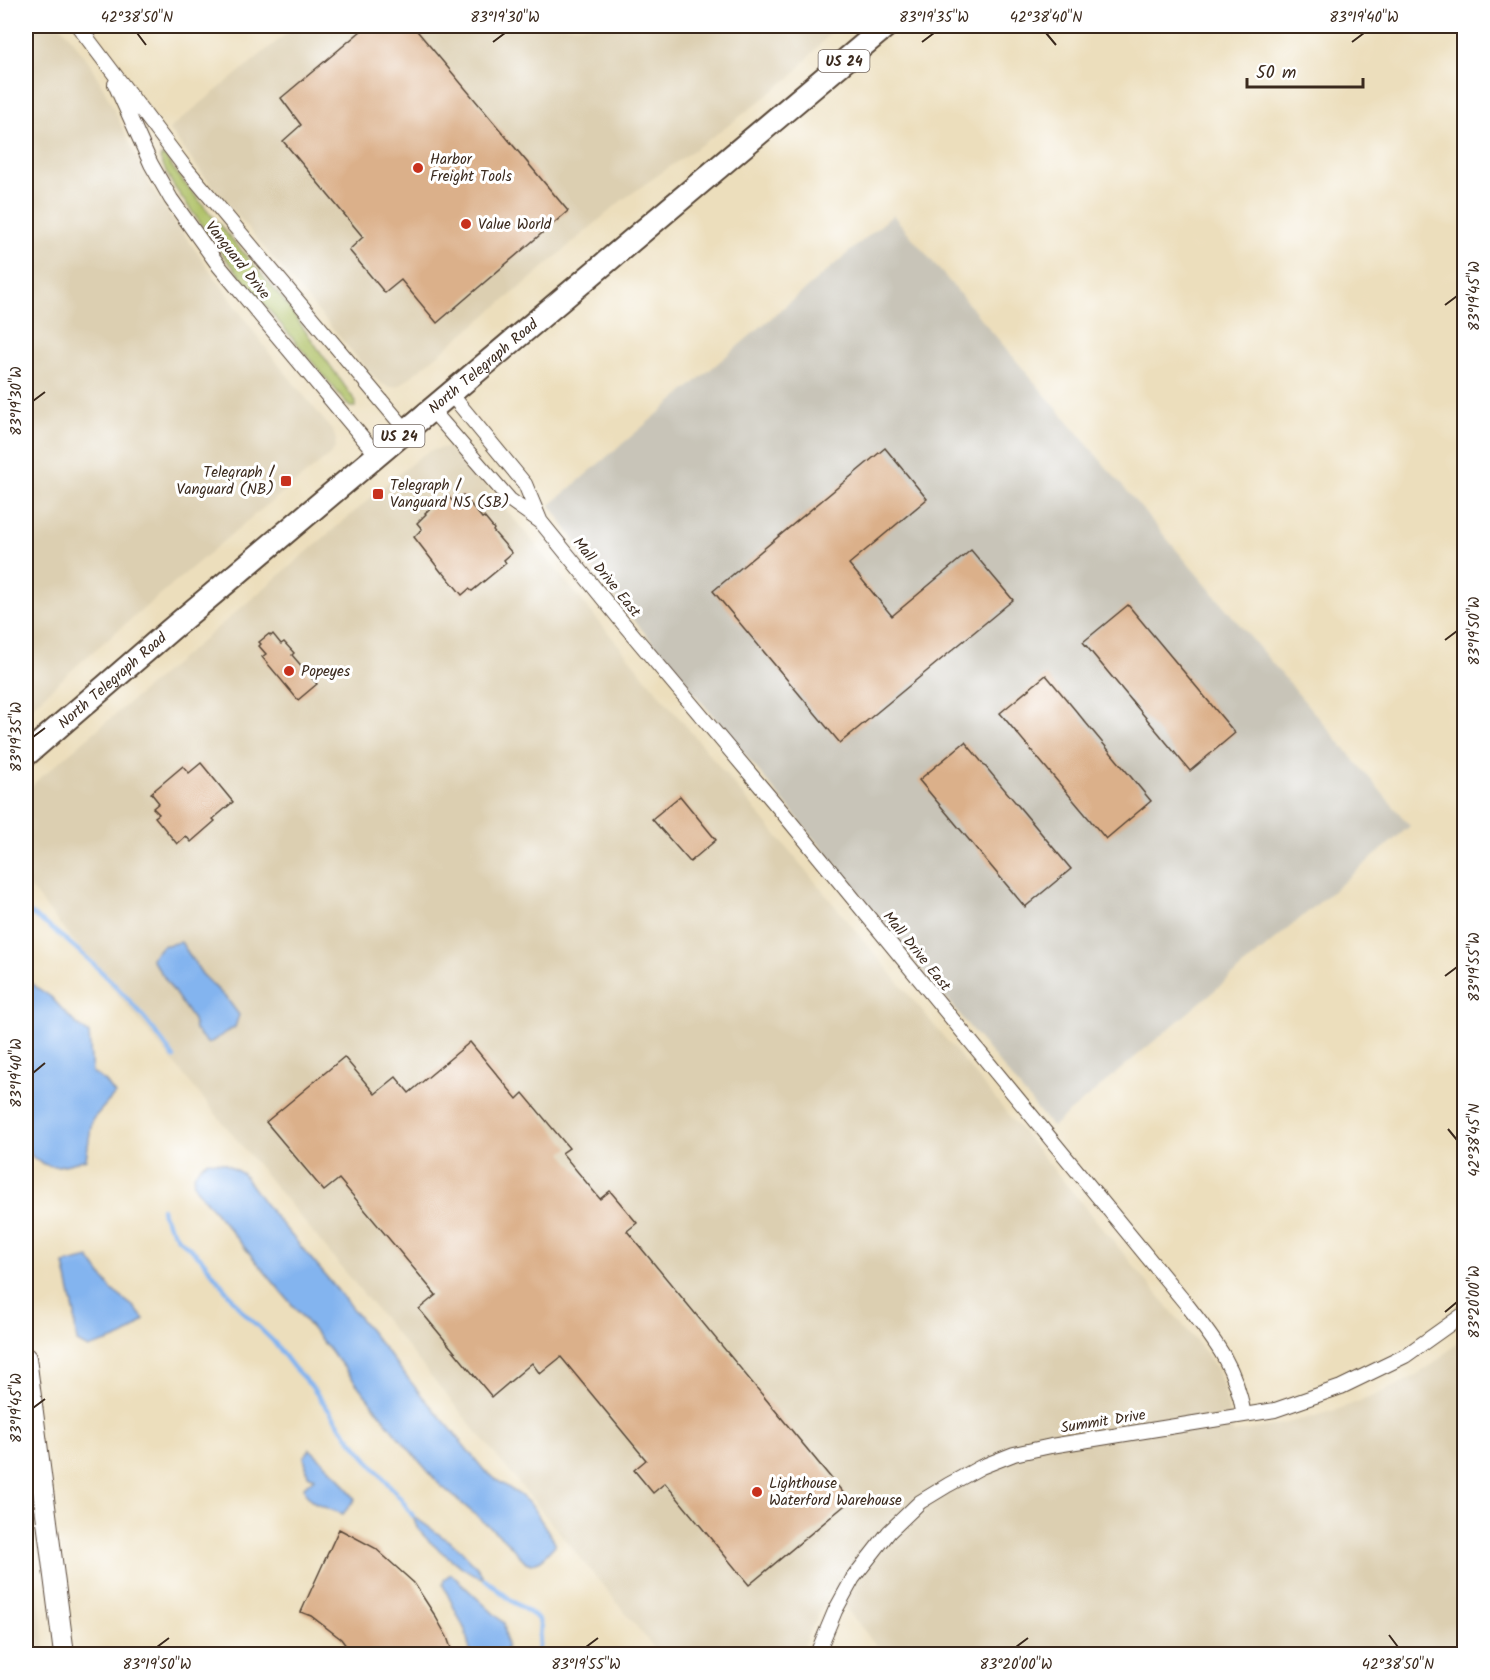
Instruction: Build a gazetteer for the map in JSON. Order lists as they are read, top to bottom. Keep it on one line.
{"streets":{"main road":["US 24","North Telegraph Road"],"street":["Vanguard Drive","Mall Drive East","Summit Drive"]},"crossings":[["Vanguard Drive","North Telegraph Road"],["North Telegraph Road","Mall Drive East"],["Mall Drive East","Summit Drive"]],"places":{"other":["Harbor Freight Tools","Value World","Popeyes","Lighthouse Waterford Warehouse"],"transit":["Telegraph / Vanguard (NB)","Telegraph / Vanguard NS (SB)"]},"scale_bar":"50 m","coordinates":["42°38'50\"N","83°19'30\"W","83°19'35\"W","42°38'40\"N","83°19'40\"W","83°19'45\"W","83°19'50\"W","83°19'55\"W","42°38'45\"N","83°20'00\"W"]}
